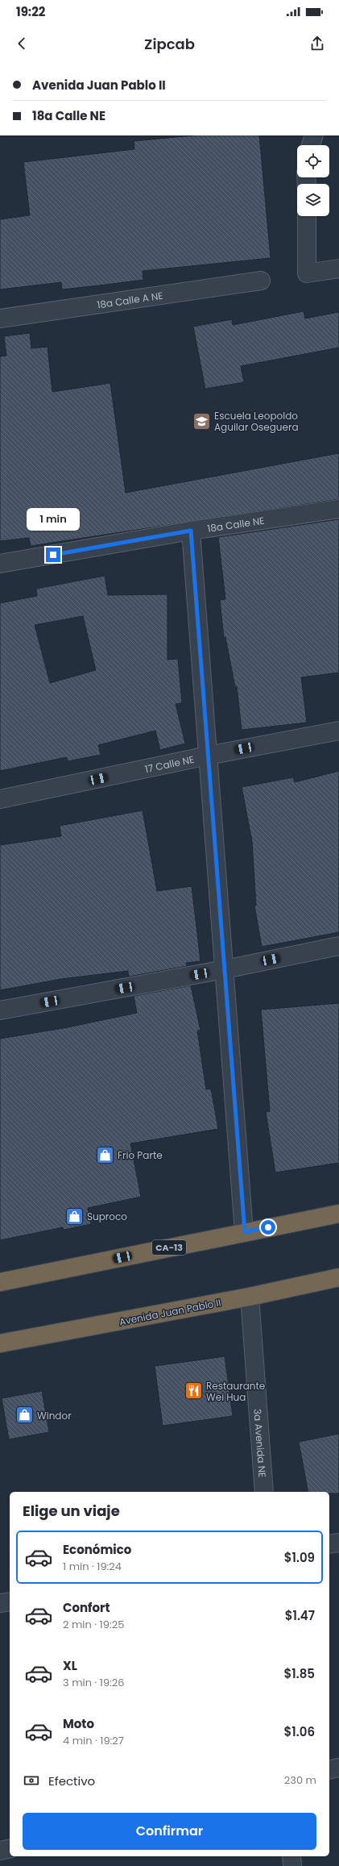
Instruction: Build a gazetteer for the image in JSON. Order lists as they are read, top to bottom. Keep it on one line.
{"streets":{"highway":["CA-13","Avenida Juan Pablo II"],"street":["18a Calle A NE","18a Calle NE","17 Calle NE","3a Avenida NE"]},"crossings":[["Avenida Juan Pablo II","3a Avenida NE"]],"places":{"school or university":["Escuela Leopoldo Aguilar Oseguera"],"shop":["Frio Parte","Suproco","Windor"],"restaurant":["Restaurante Wei Hua"]},"page":{"status":"19:22","header":"Zipcab","banner":["Avenida Juan Pablo II","18a Calle NE"],"bubble":"1 min","heading":"Elige un viaje","list":[{"name":"Económico","note":"1 min · 19:24","value":"$1.09"},{"name":"Confort","note":"2 min · 19:25","value":"$1.47"},{"name":"XL","note":"3 min · 19:26","value":"$1.85"},{"name":"Moto","note":"4 min · 19:27","value":"$1.06"}],"pay":["Efectivo","230 m"],"buttons":"Confirmar"}}
